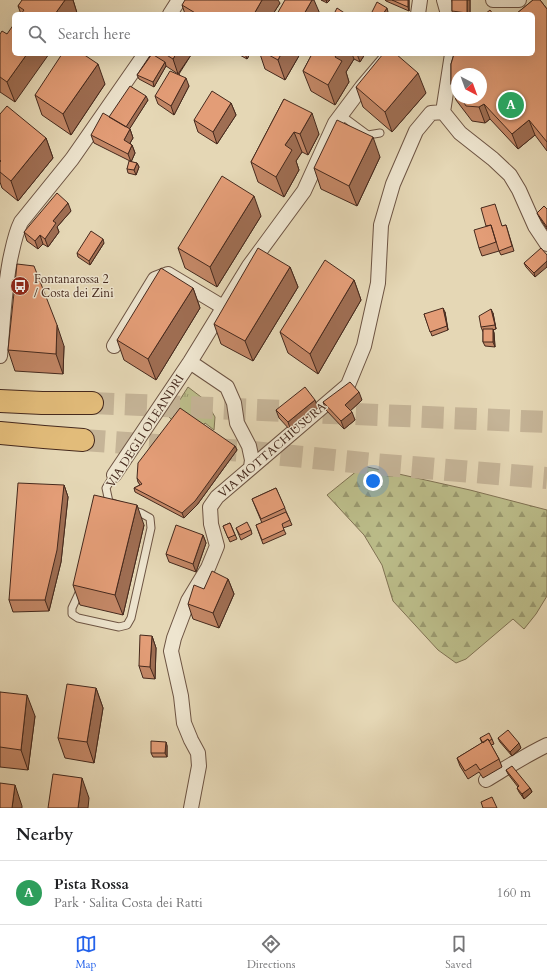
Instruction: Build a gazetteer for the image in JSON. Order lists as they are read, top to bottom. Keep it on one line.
{"streets":{"street":["VIA DEGLI OLEANDRI","VIA MOTTACHIUSURA"]},"crossings":[["VIA DEGLI OLEANDRI","VIA MOTTACHIUSURA"]],"places":{"bus stop":["Fontanarossa 2 / Costa dei Zini"]},"north":"bottom right","page":{"search":"Search here","pins":"A","heading":"Nearby","list":[{"mark":"A","name":"Pista Rossa","note":"Park · Salita Costa dei Ratti","value":"160 m"}],"nav":["Map","Directions","Saved"]}}
